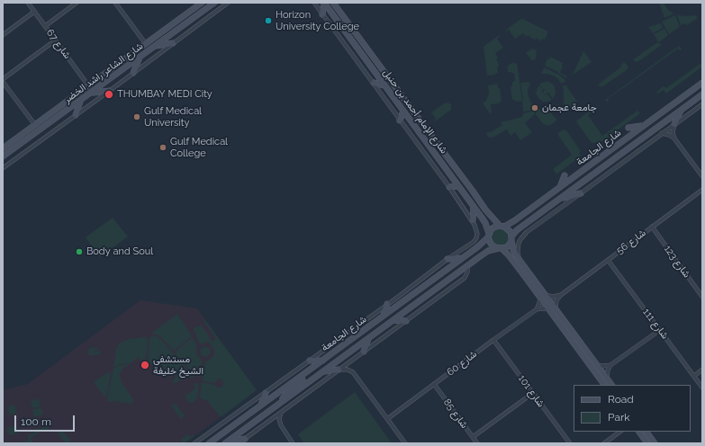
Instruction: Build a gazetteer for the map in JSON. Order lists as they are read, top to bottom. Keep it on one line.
{"streets":{"street":["شارع 67","شارع الشاعر راشد الخضر","شارع الإمام أحمد بن حنبل","شارع الجامعة","شارع 56","شارع 123","شارع 111","شارع 60","شارع 101","شارع 85"]},"crossings":[["شارع 67","شارع الشاعر راشد الخضر"],["شارع الإمام أحمد بن حنبل","شارع الجامعة"],["شارع 56","شارع 123"],["شارع 56","شارع 111"],["شارع 60","شارع 101"],["شارع 60","شارع 85"]],"places":["Horizon University College","THUMBAY MEDI City","جامعة عجمان","Gulf Medical University","Gulf Medical College","Body and Soul","مستشفى الشيخ خليفة"],"legend":["Road","Park"],"scale_bar":"100 m"}
